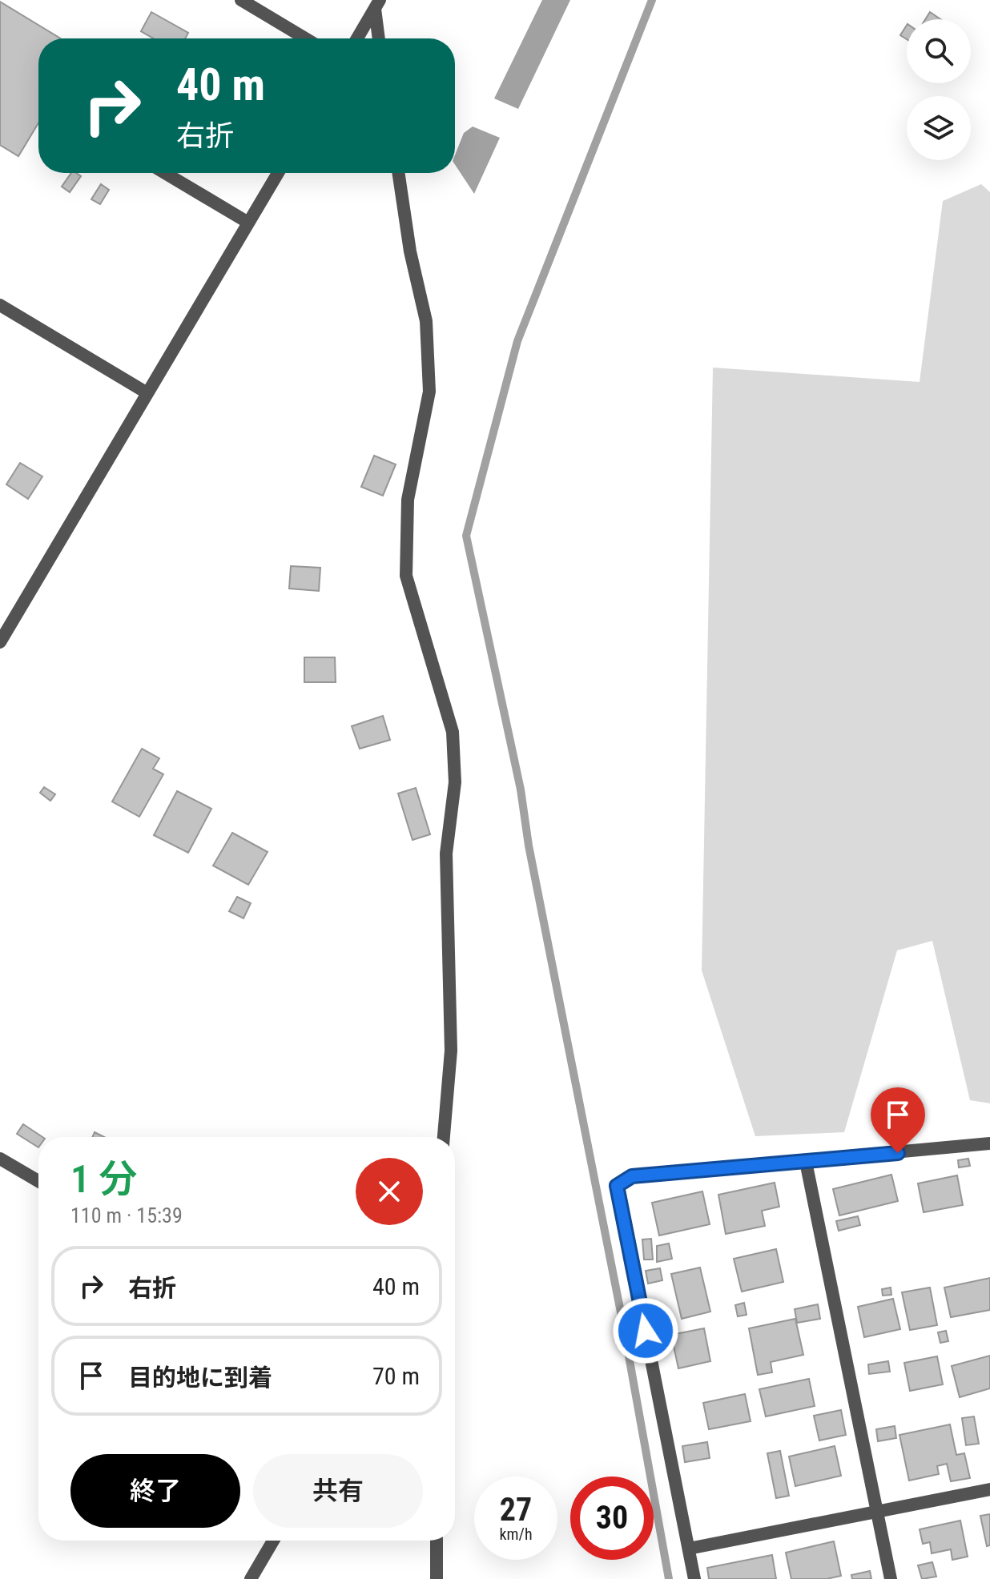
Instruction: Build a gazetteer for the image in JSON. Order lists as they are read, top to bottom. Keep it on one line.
{"page":{"turn":["40 m","右折"],"heading":["1 分","110 m · 15:39"],"list":[{"name":"右折","value":"40 m"},{"name":"目的地に到着","value":"70 m"}],"buttons":["終了","共有"],"speed":"27 km/h","limit":"30"}}
